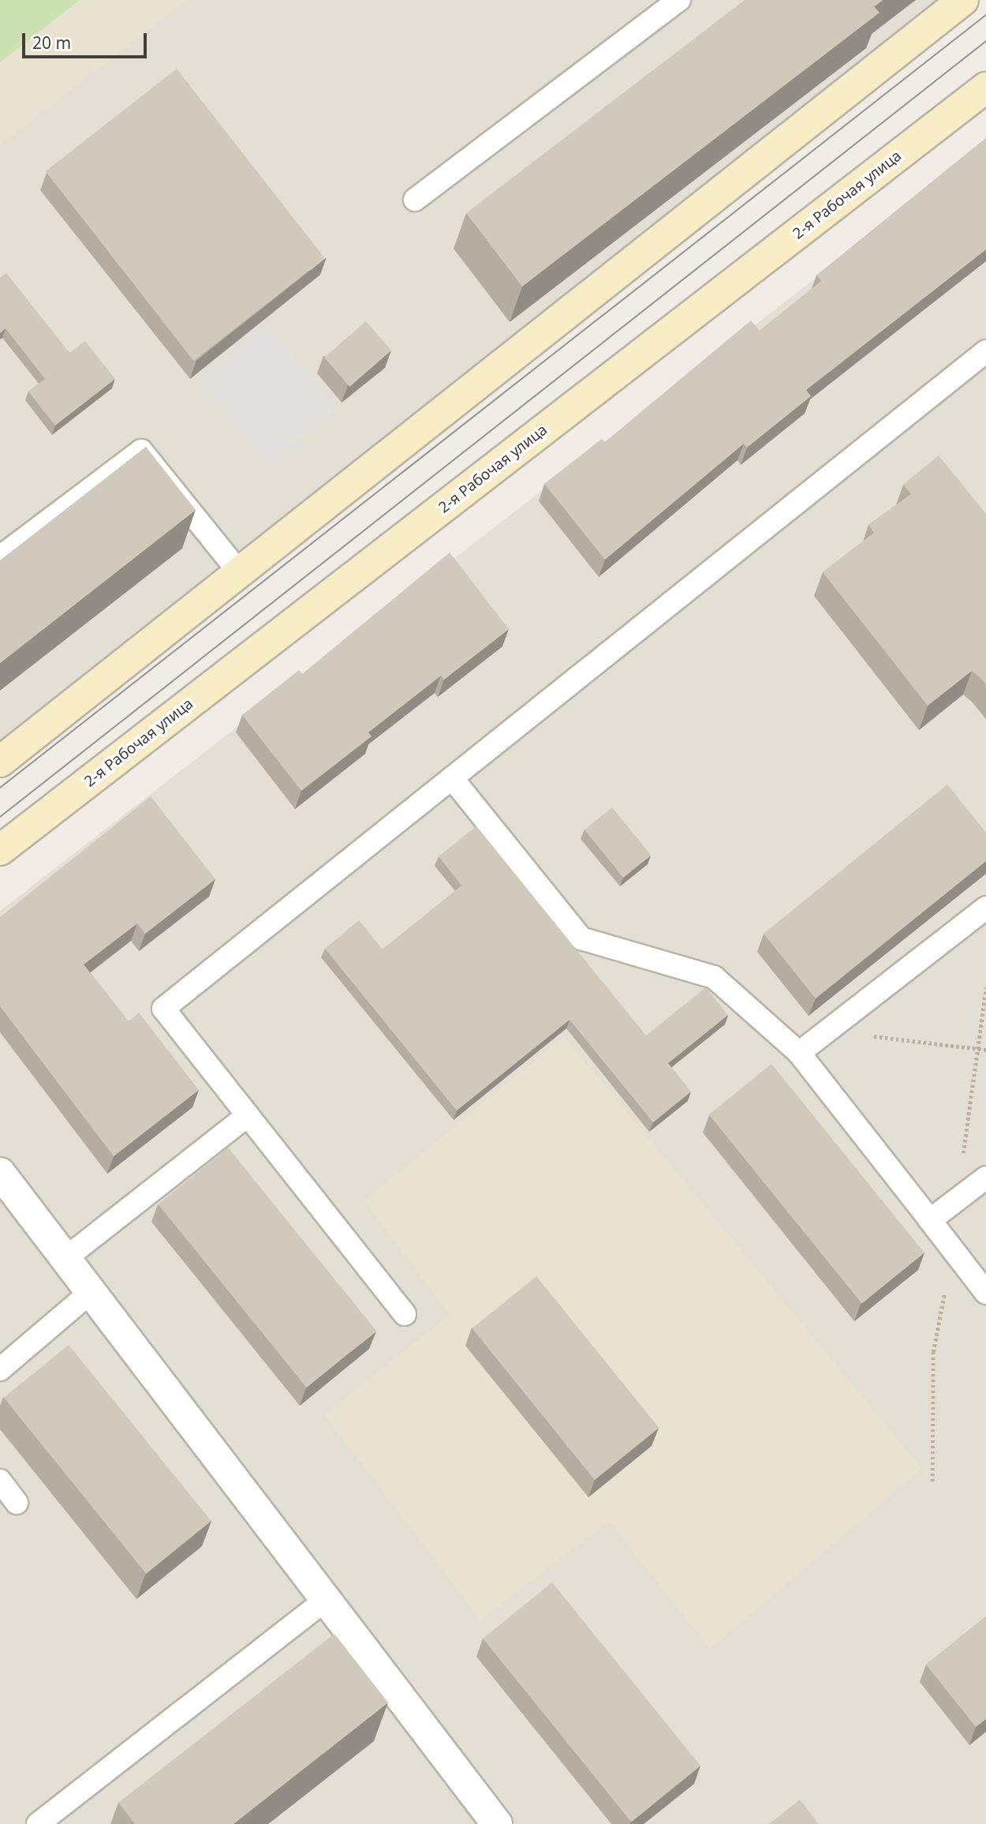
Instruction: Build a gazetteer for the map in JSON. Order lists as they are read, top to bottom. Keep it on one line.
{"streets":{"main road":["2-я Рабочая улица"]},"scale_bar":"20 m"}
